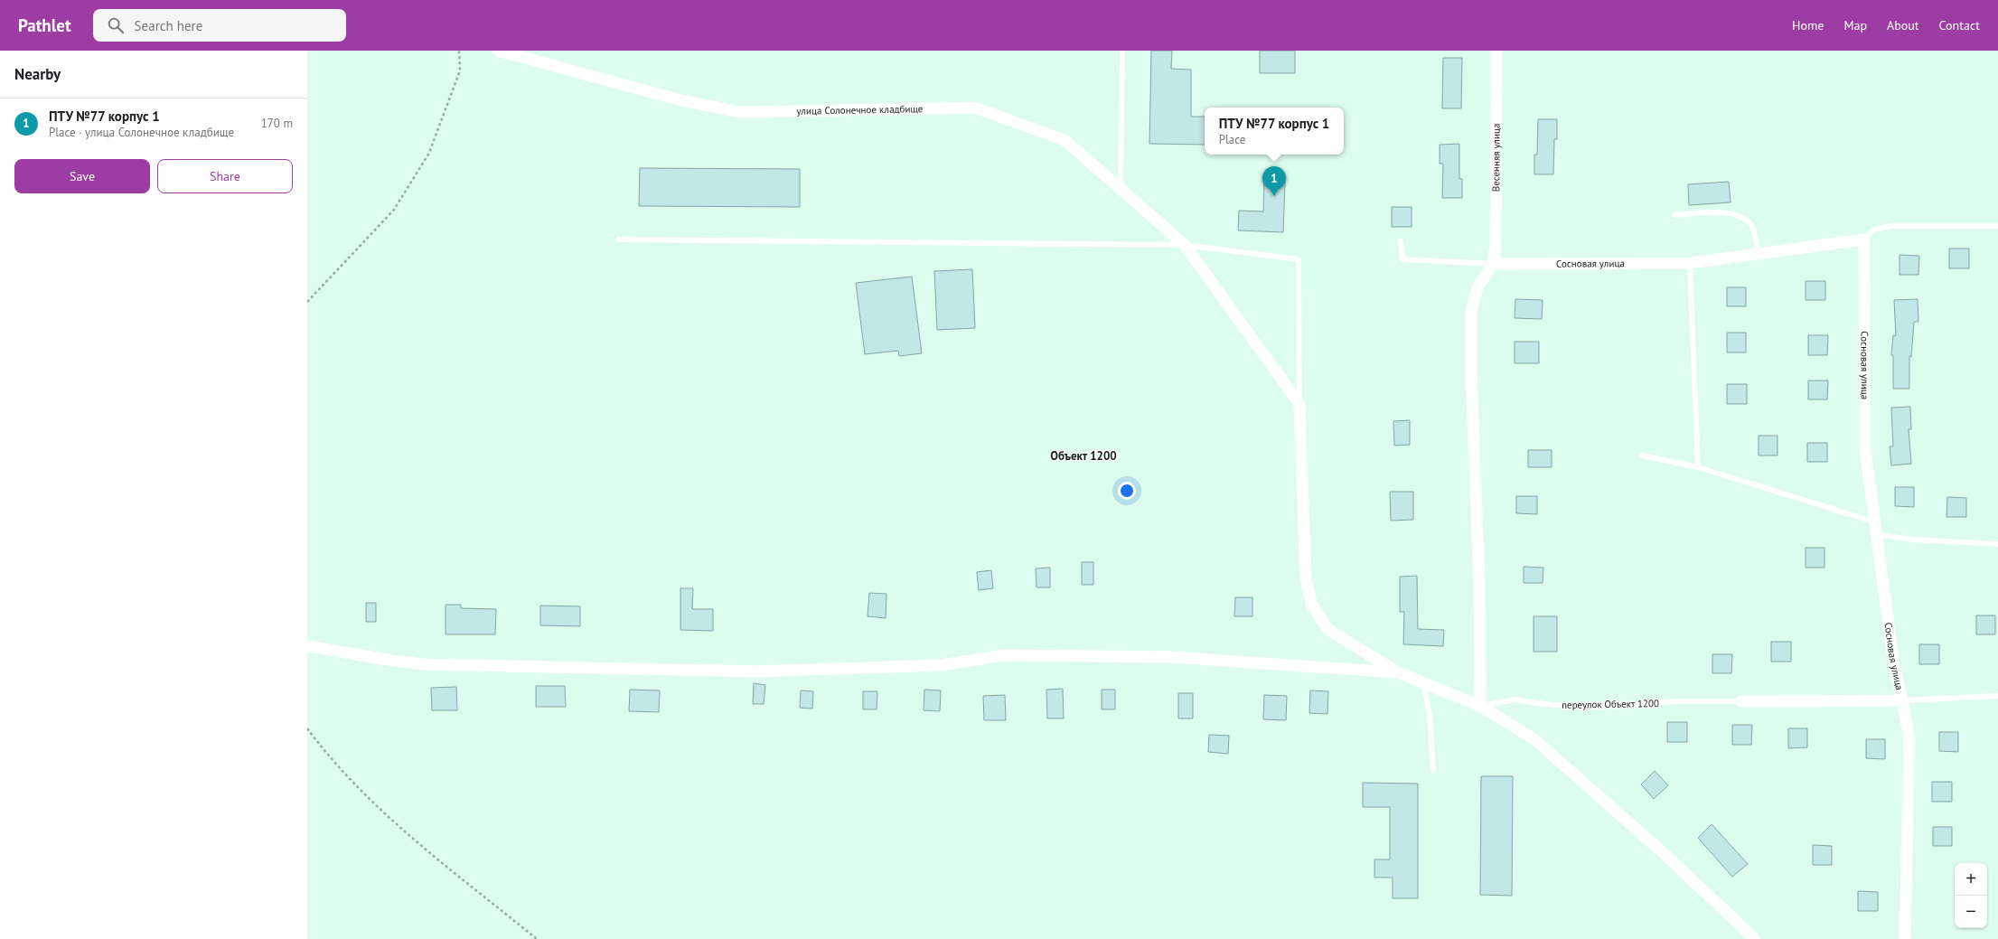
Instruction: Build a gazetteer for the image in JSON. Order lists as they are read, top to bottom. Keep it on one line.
{"streets":{"street":["улица Солонечное кладбище","Весенняя улица","Сосновая улица"],"lane":["переулок Объект 1200"]},"crossings":[["Весенняя улица","Сосновая улица"],["Сосновая улица","переулок Объект 1200"]],"districts":["Объект 1200"],"page":{"header":"Pathlet","search":"Search here","nav":["Home","Map","About","Contact"],"heading":"Nearby","list":[{"mark":"1","name":"ПТУ №77 корпус 1","note":"Place · улица Солонечное кладбище","value":"170 m"}],"popup":["ПТУ №77 корпус 1","Place"],"buttons":["Save","Share"],"pins":"1","map_buttons":["+","−"]}}
